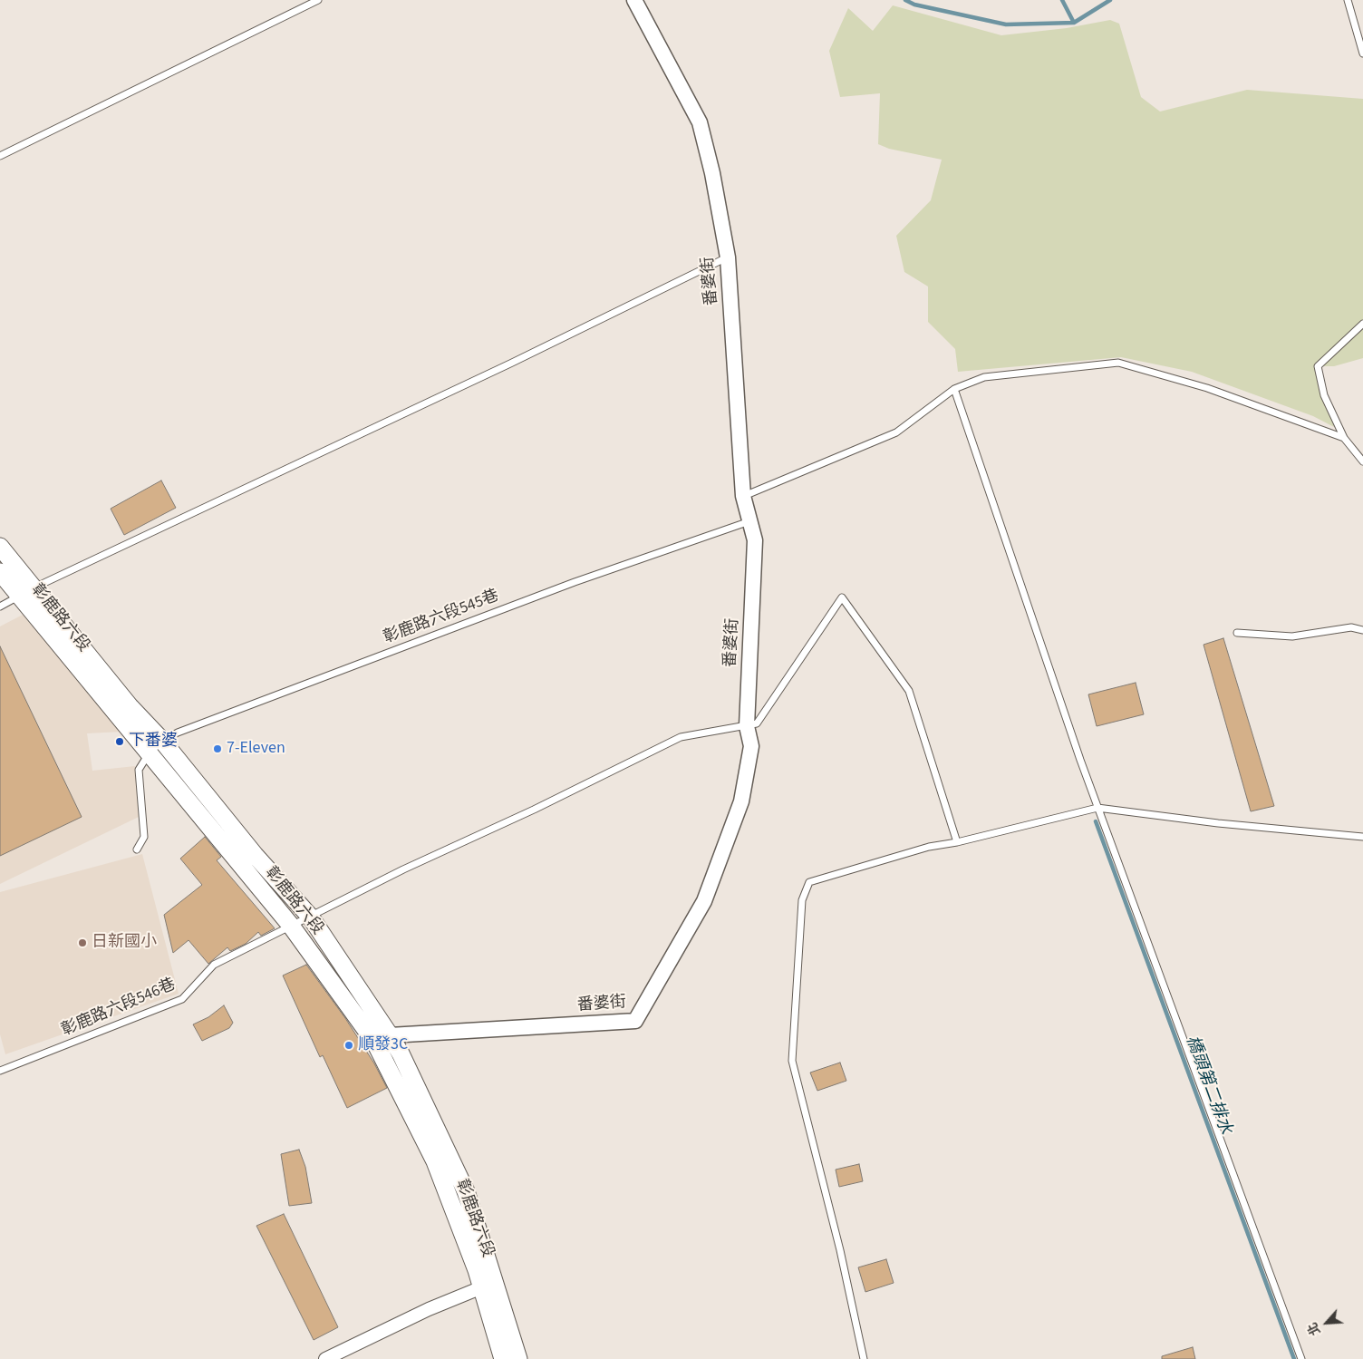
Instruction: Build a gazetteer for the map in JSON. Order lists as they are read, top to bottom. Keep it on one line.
{"streets":{"main road":["彰鹿路六段"],"street":["番婆街"],"lane":["彰鹿路六段545巷","彰鹿路六段546巷"]},"crossings":[["番婆街","彰鹿路六段545巷"],["番婆街","彰鹿路六段"],["番婆街","彰鹿路六段546巷"],["彰鹿路六段545巷","彰鹿路六段"],["彰鹿路六段","彰鹿路六段546巷"]],"water":["橋頭第二排水"],"places":["下番婆","7-Eleven","日新國小","順發3C"],"north":"bottom left"}
